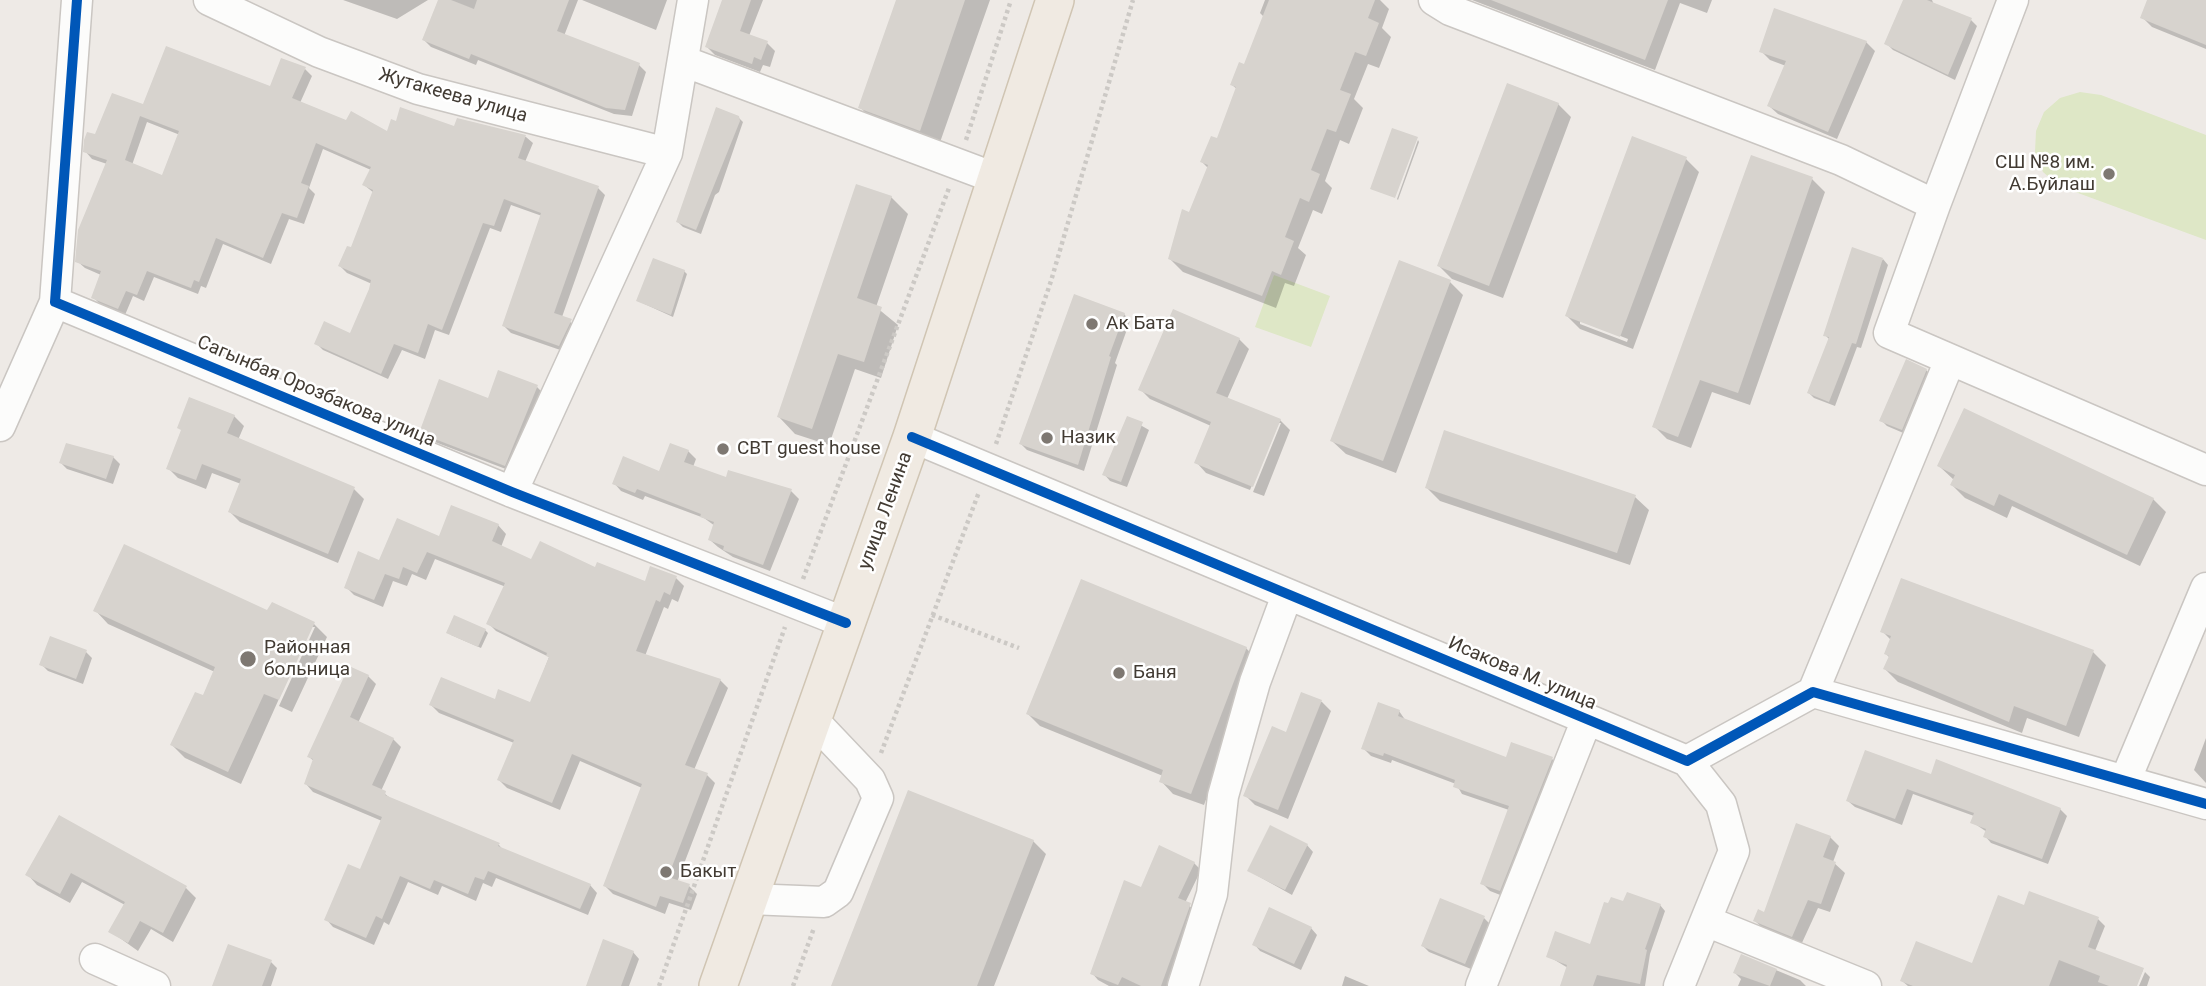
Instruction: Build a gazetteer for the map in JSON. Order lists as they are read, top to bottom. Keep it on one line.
{"streets":{"main road":["улица Ленина"],"street":["Жутакеева улица","Сагынбая Орозбакова улица","Исакова М. улица"]},"crossings":[["Сагынбая Орозбакова улица","улица Ленина"],["улица Ленина","Исакова М. улица"]],"places":["СШ №8 им. А.Буйлаш","Ак Бата","Назик","CBT guest house","Районная больница","Баня","Бакыт"]}
